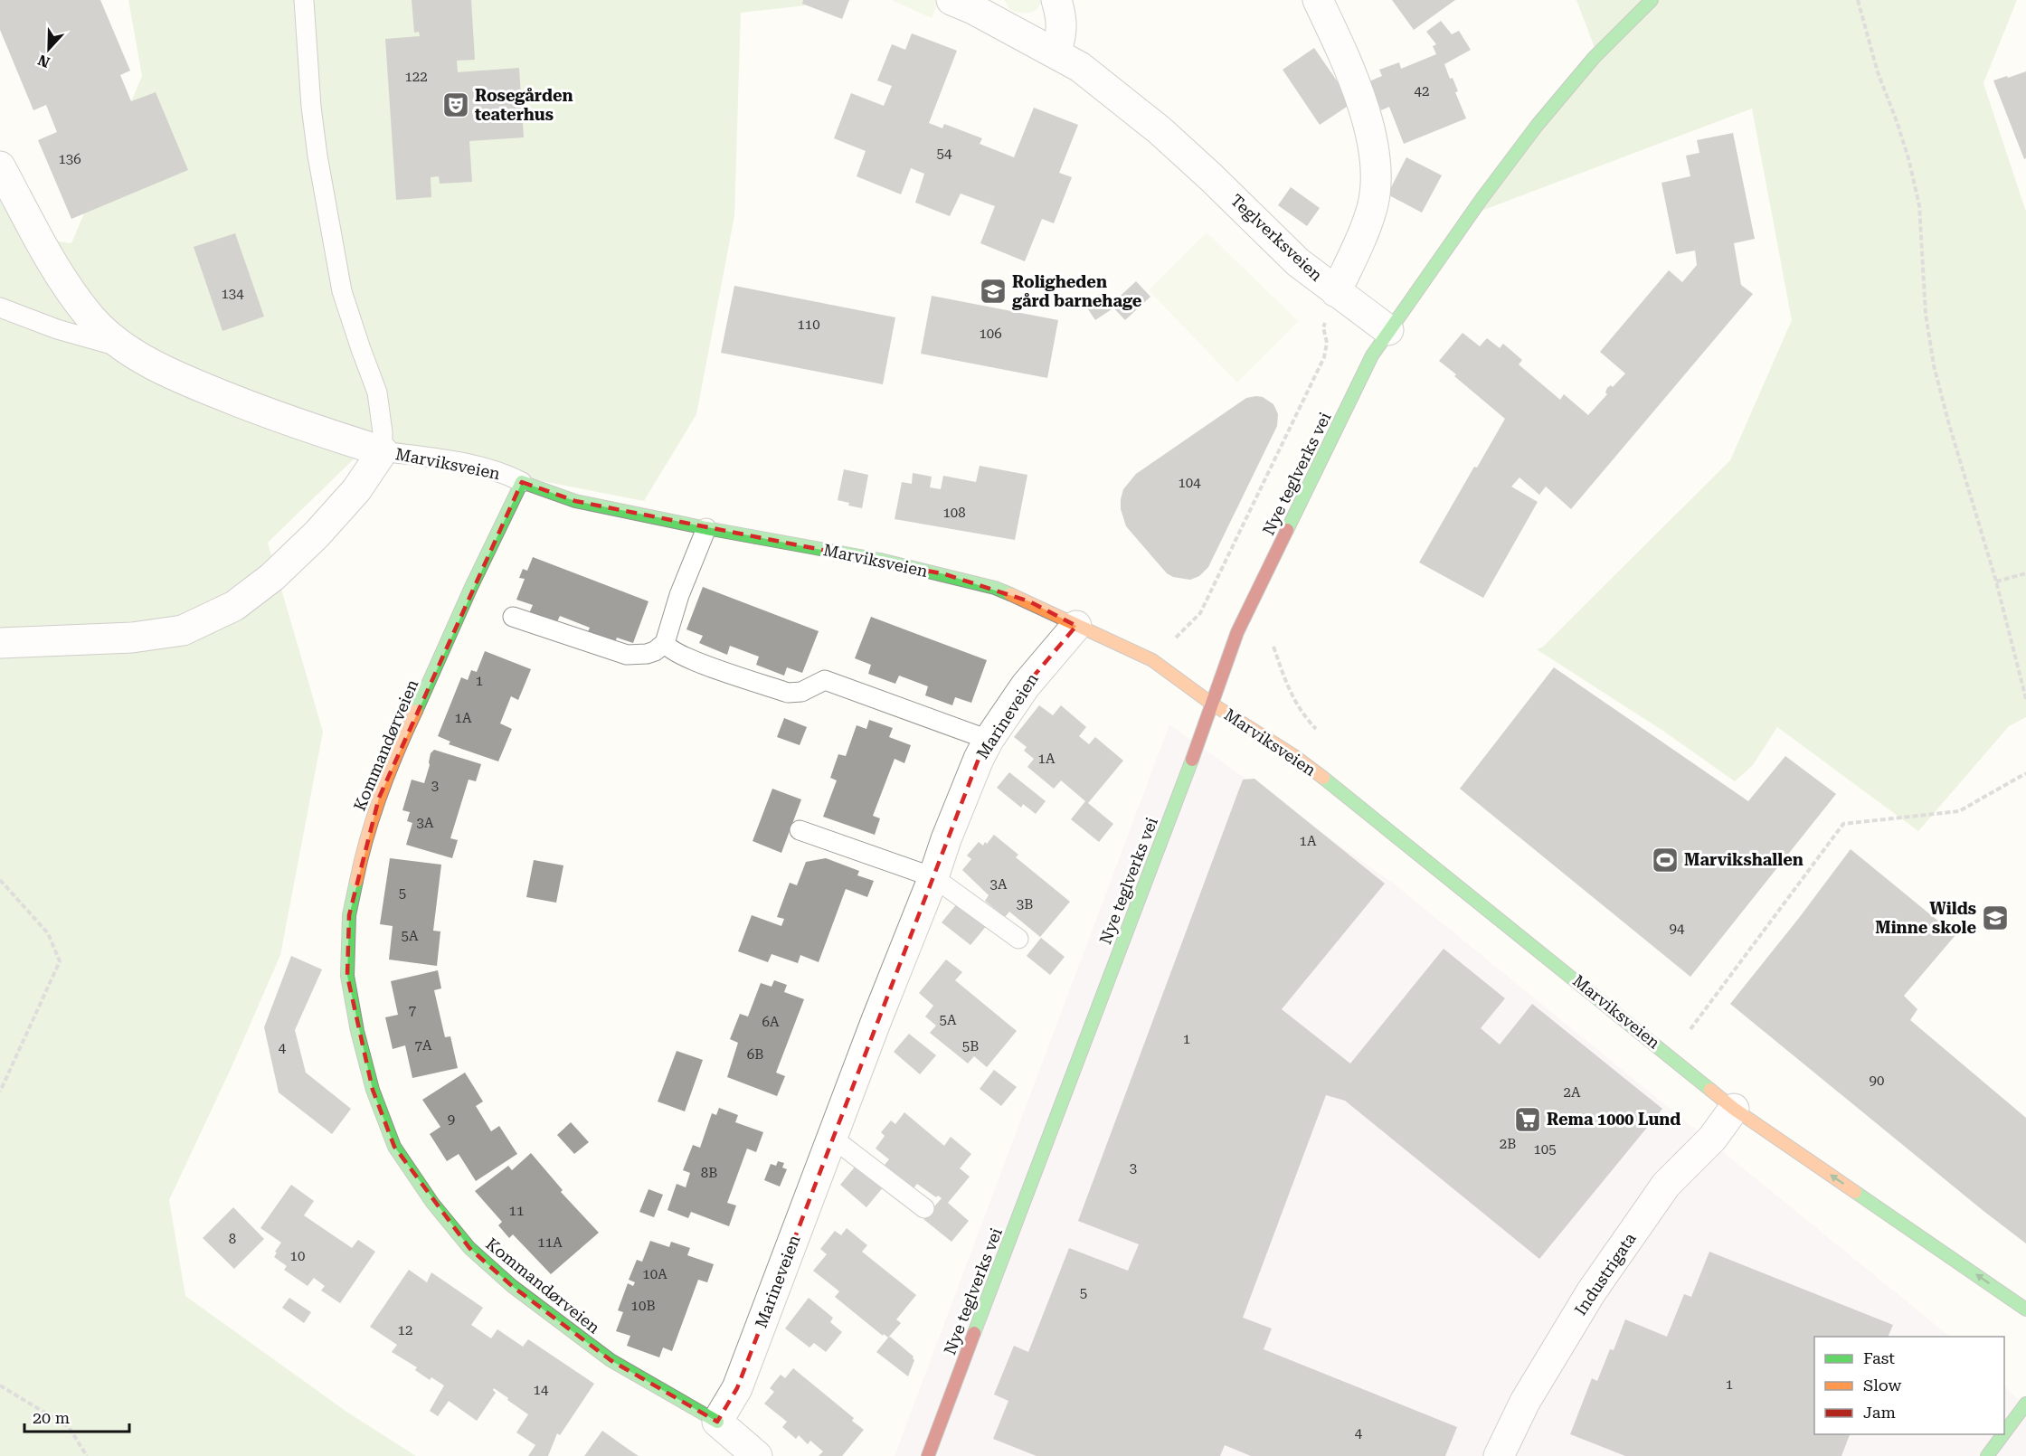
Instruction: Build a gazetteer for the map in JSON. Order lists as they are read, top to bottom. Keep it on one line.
{"streets":{"street":["Teglverksveien","Marviksveien","Nye teglverks vei","Marineveien","Kommandørveien","Industrigata"]},"crossings":[["Teglverksveien","Nye teglverks vei"],["Marviksveien","Nye teglverks vei"],["Marviksveien","Marineveien"],["Marviksveien","Kommandørveien"],["Marviksveien","Industrigata"],["Marineveien","Kommandørveien"]],"places":{"theatre":["Rosegården teaterhus"],"school or university":["Roligheden gård barnehage","Wilds Minne skole"],"sports":["Marvikshallen"],"supermarket":["Rema 1000 Lund"]},"house_numbers":["122","42","54","136","134","110","106","104","108","1","1A","1A","3","3A","1A","3A","5","3B","94","5A","7","5A","6A","1","7A","5B","4","6B","90","2A","9","2B","105","3","8B","11","8","11A","10","10A","5","10B","12","1","14","4"],"legend":["Fast","Slow","Jam"],"scale_bar":"20 m","north":"bottom"}
